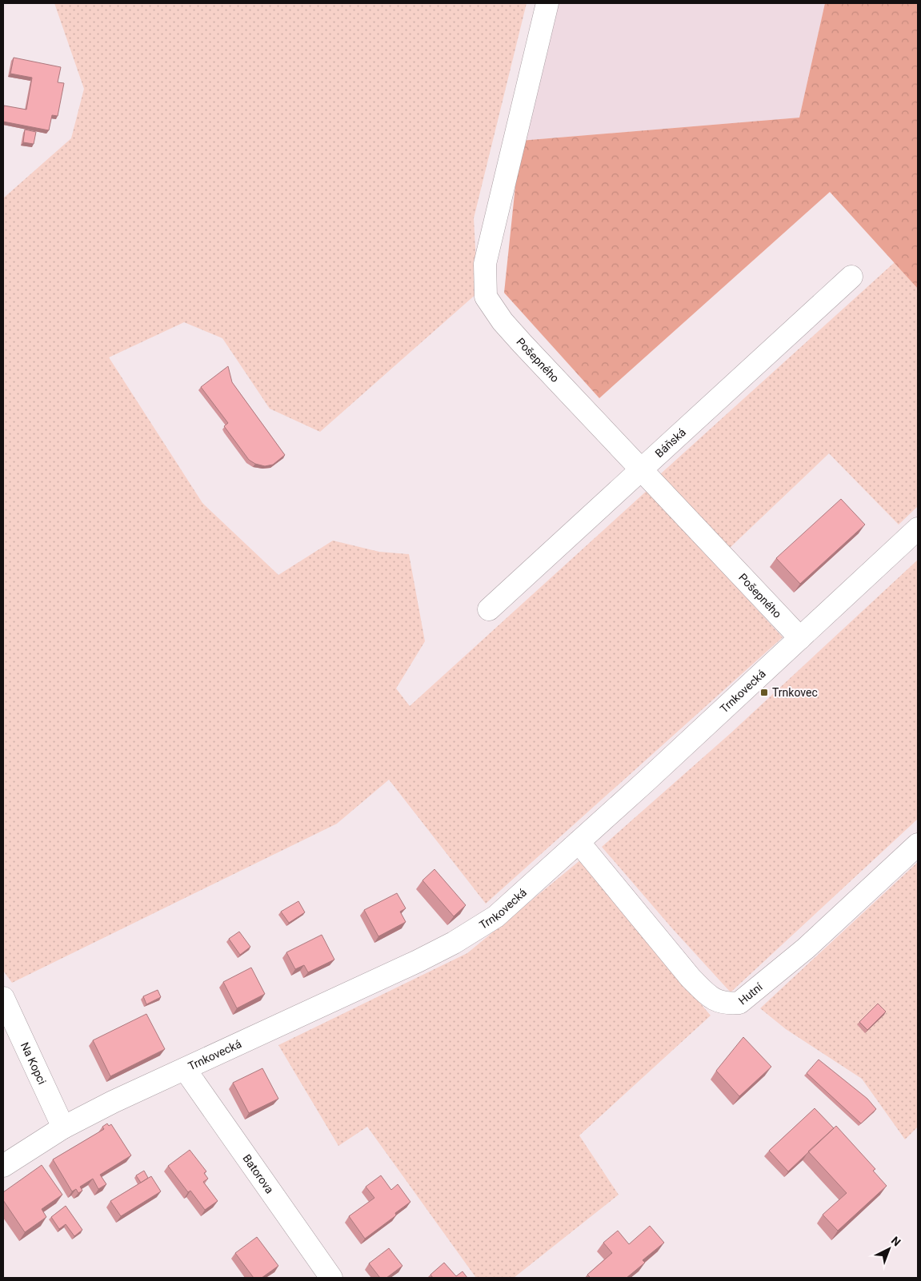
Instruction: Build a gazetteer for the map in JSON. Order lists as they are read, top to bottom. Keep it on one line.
{"streets":{"street":["Pošepného","Báňská","Trnkovecká","Hutní","Na Kopci","Batorova"]},"crossings":[["Pošepného","Báňská"],["Pošepného","Trnkovecká"],["Trnkovecká","Hutní"],["Trnkovecká","Na Kopci"],["Trnkovecká","Batorova"]],"places":{"transit":["Trnkovec"]},"north":"top right"}
